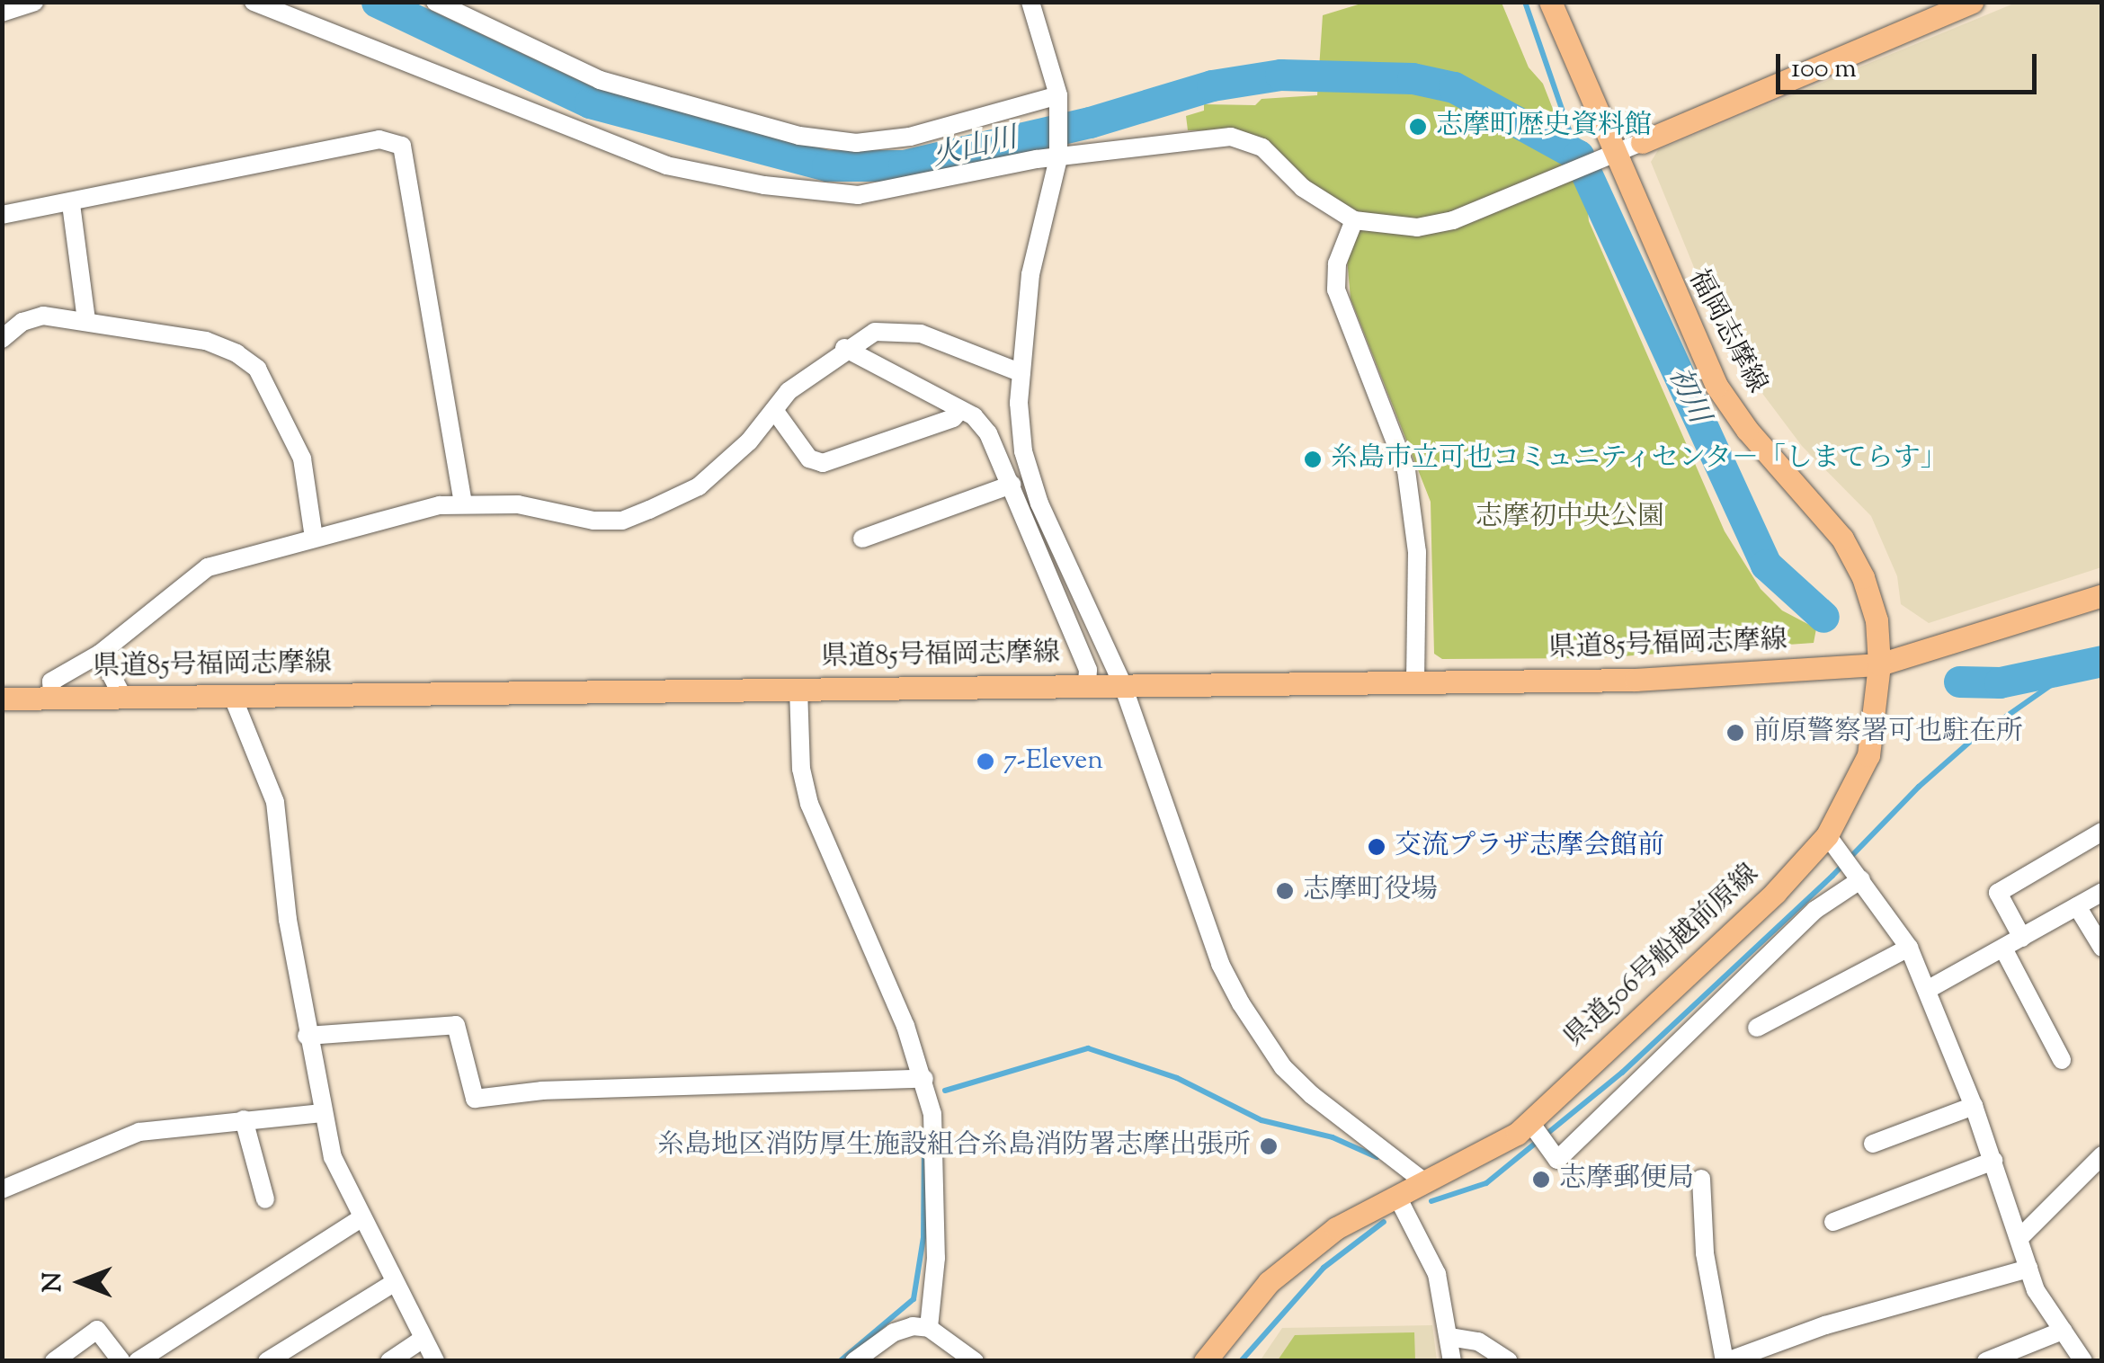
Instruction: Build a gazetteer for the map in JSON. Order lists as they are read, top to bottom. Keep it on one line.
{"streets":{"main road":["福岡志摩線","県道85号福岡志摩線","県道506号船越前原線"]},"crossings":[["福岡志摩線","県道85号福岡志摩線"],["福岡志摩線","県道506号船越前原線"],["県道85号福岡志摩線","県道506号船越前原線"]],"water":["火山川","初川"],"parks":["志摩初中央公園"],"places":["志摩町歴史資料館","糸島市立可也コミュニティセンタ－「しまてらす」","前原警察署可也駐在所","7-Eleven","交流プラザ志摩会館前","志摩町役場","糸島地区消防厚生施設組合糸島消防署志摩出張所","志摩郵便局"],"scale_bar":"100 m","north":"left"}
